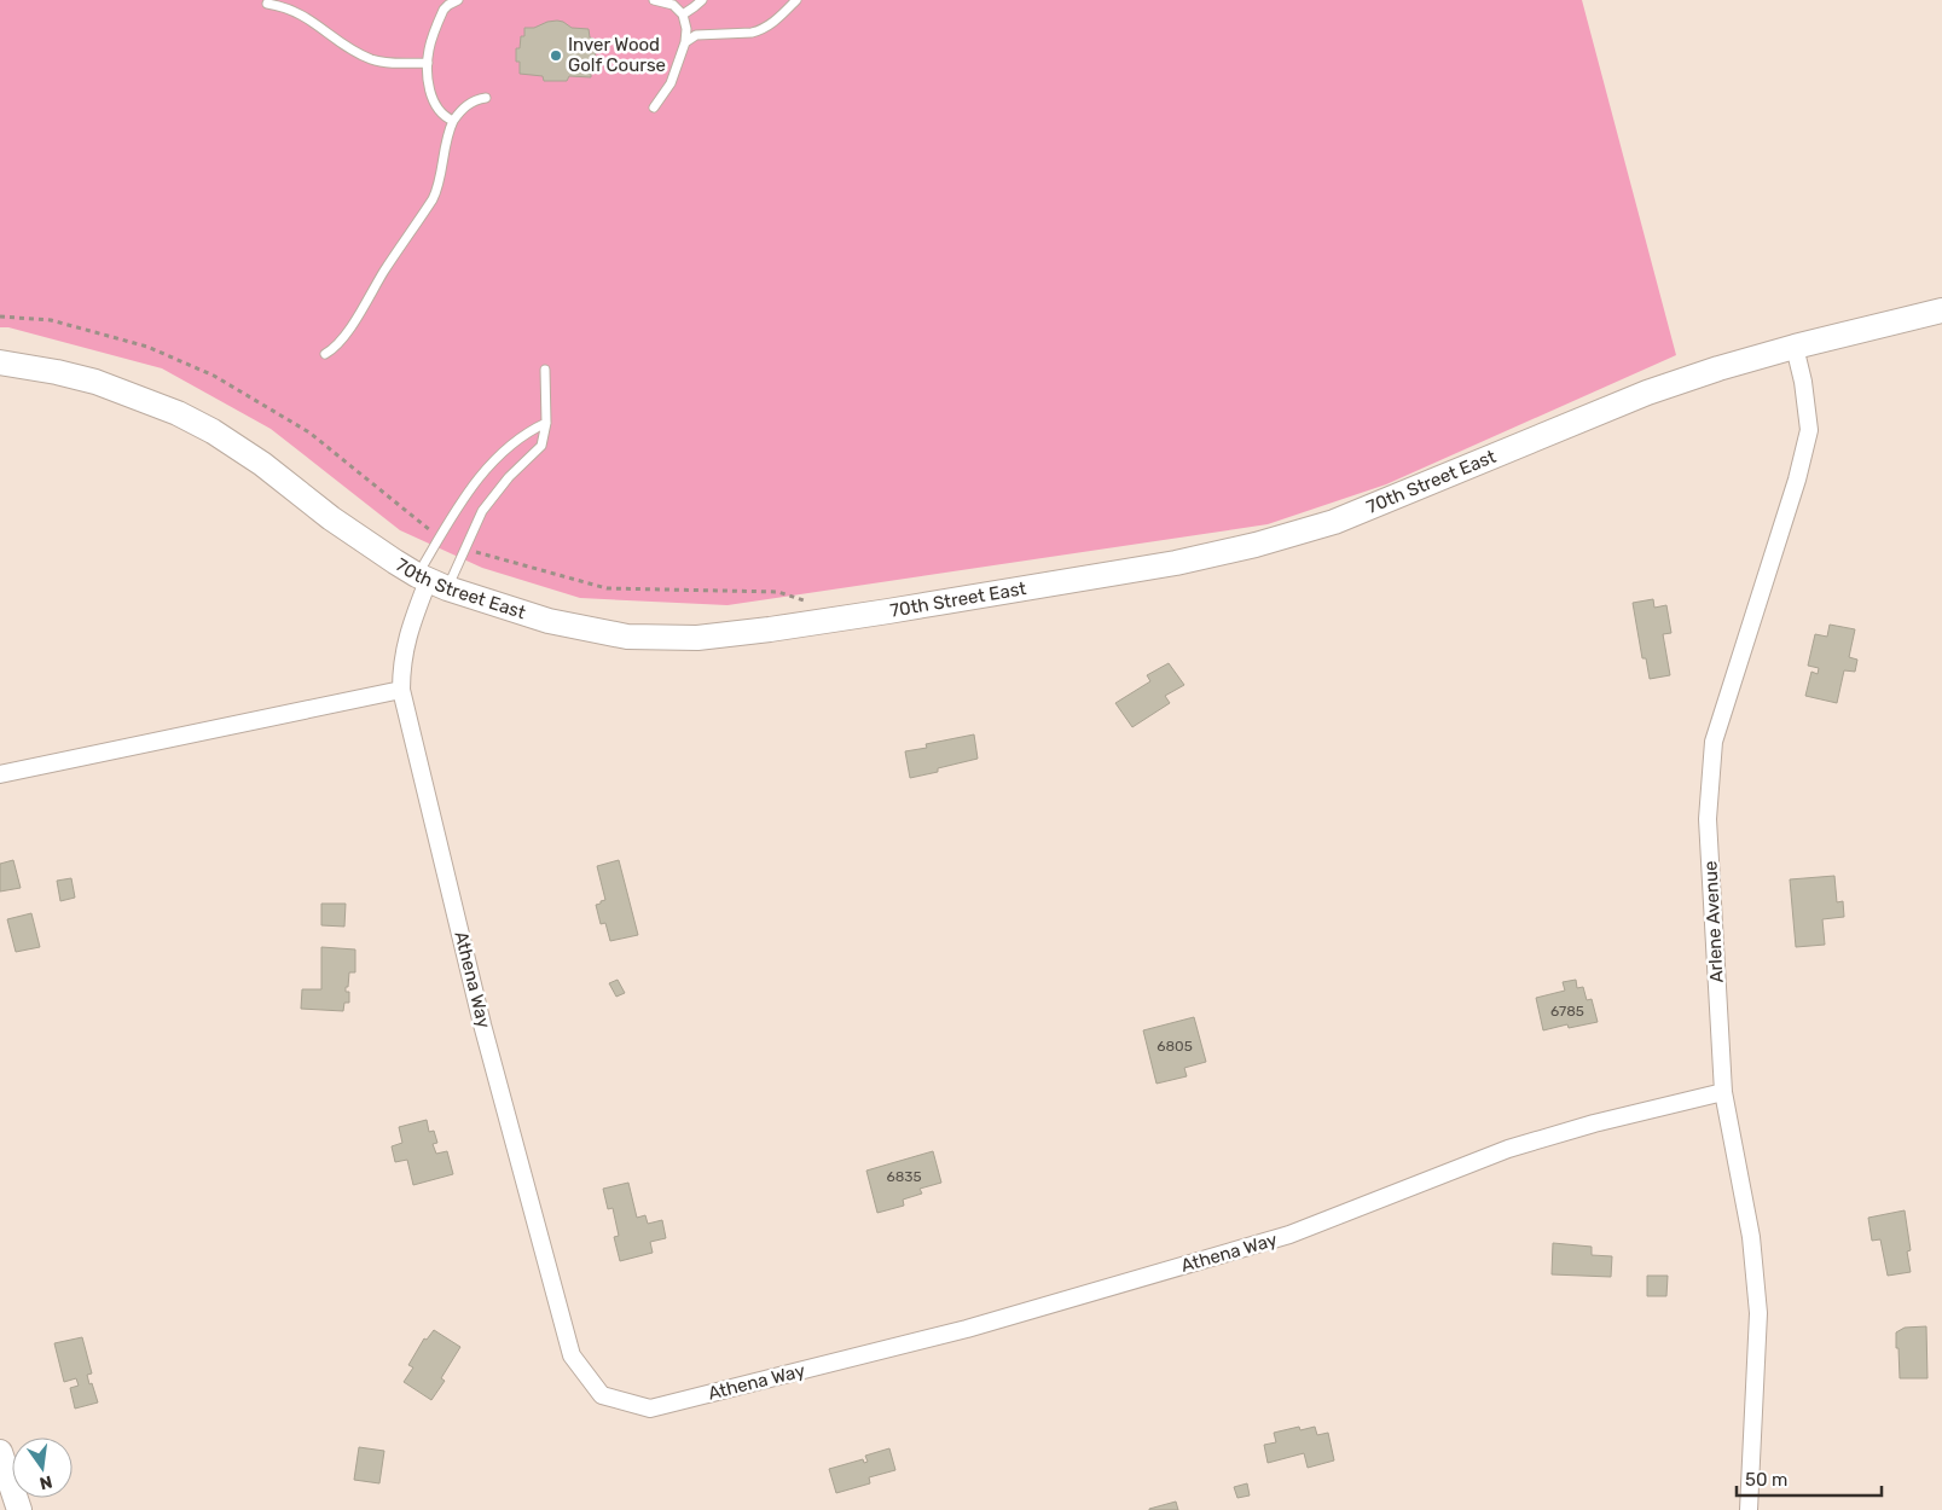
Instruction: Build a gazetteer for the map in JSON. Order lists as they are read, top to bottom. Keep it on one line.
{"streets":{"main road":["70th Street East"],"street":["Arlene Avenue","Athena Way"]},"crossings":[["70th Street East","Arlene Avenue"],["70th Street East","Athena Way"],["Arlene Avenue","Athena Way"]],"places":["Inver Wood Golf Course"],"house_numbers":["6785","6805","6835"],"scale_bar":"50 m","north":"bottom"}
